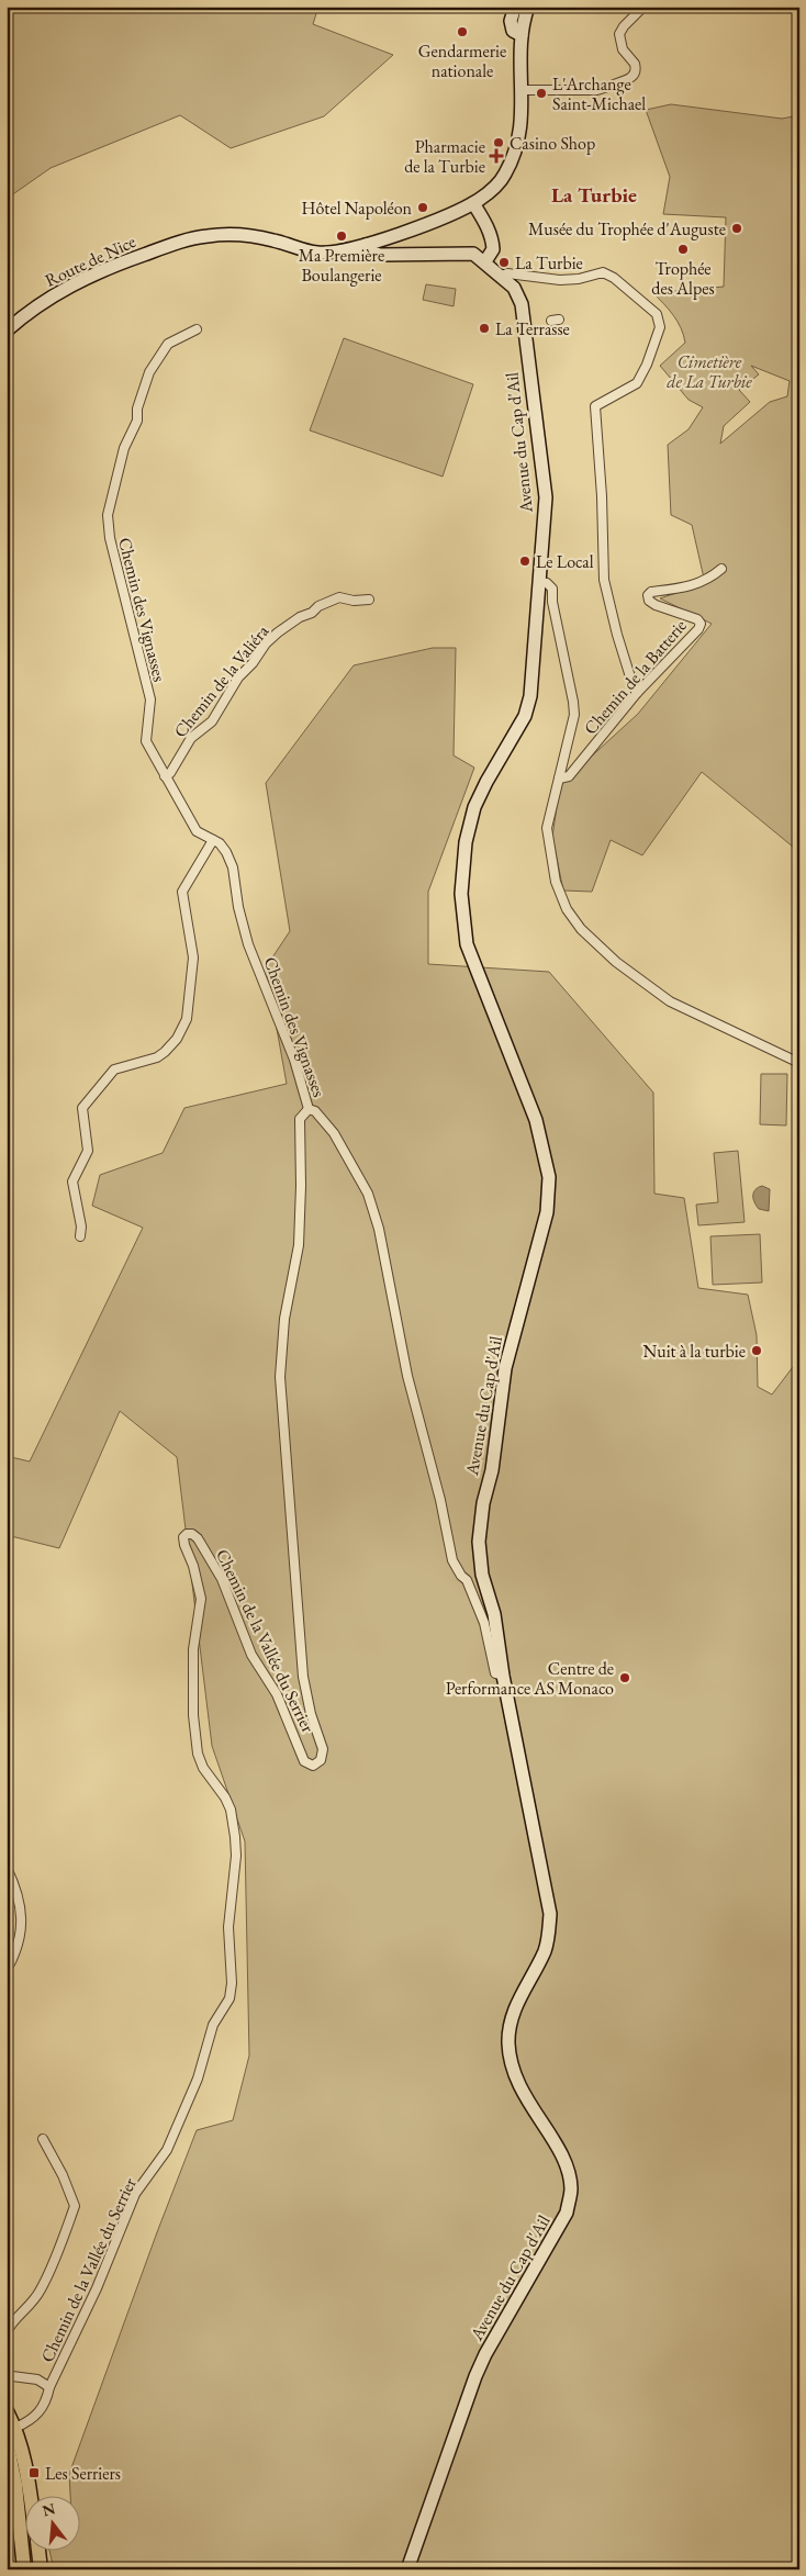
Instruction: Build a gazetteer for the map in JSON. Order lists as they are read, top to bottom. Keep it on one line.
{"streets":{"street":["Route de Nice","Avenue du Cap d'Ail","Chemin des Vignasses","Chemin de la Batterie","Chemin de la Valiéra","Chemin de la Vallée du Serrier"]},"crossings":[["Avenue du Cap d'Ail","Chemin des Vignasses"],["Chemin des Vignasses","Chemin de la Valiéra"],["Chemin des Vignasses","Chemin de la Vallée du Serrier"]],"districts":["La Turbie"],"parks":["Cimetière de La Turbie"],"places":{"other":["Gendarmerie nationale","L'Archange Saint-Michael","Casino Shop","Hôtel Napoléon","Musée du Trophée d'Auguste","Ma Première Boulangerie","Trophée des Alpes","La Turbie","La Terrasse","Le Local","Nuit à la turbie","Centre de Performance AS Monaco"],"health":["Pharmacie de la Turbie"],"transit":["Les Serriers"]},"north":"top"}
